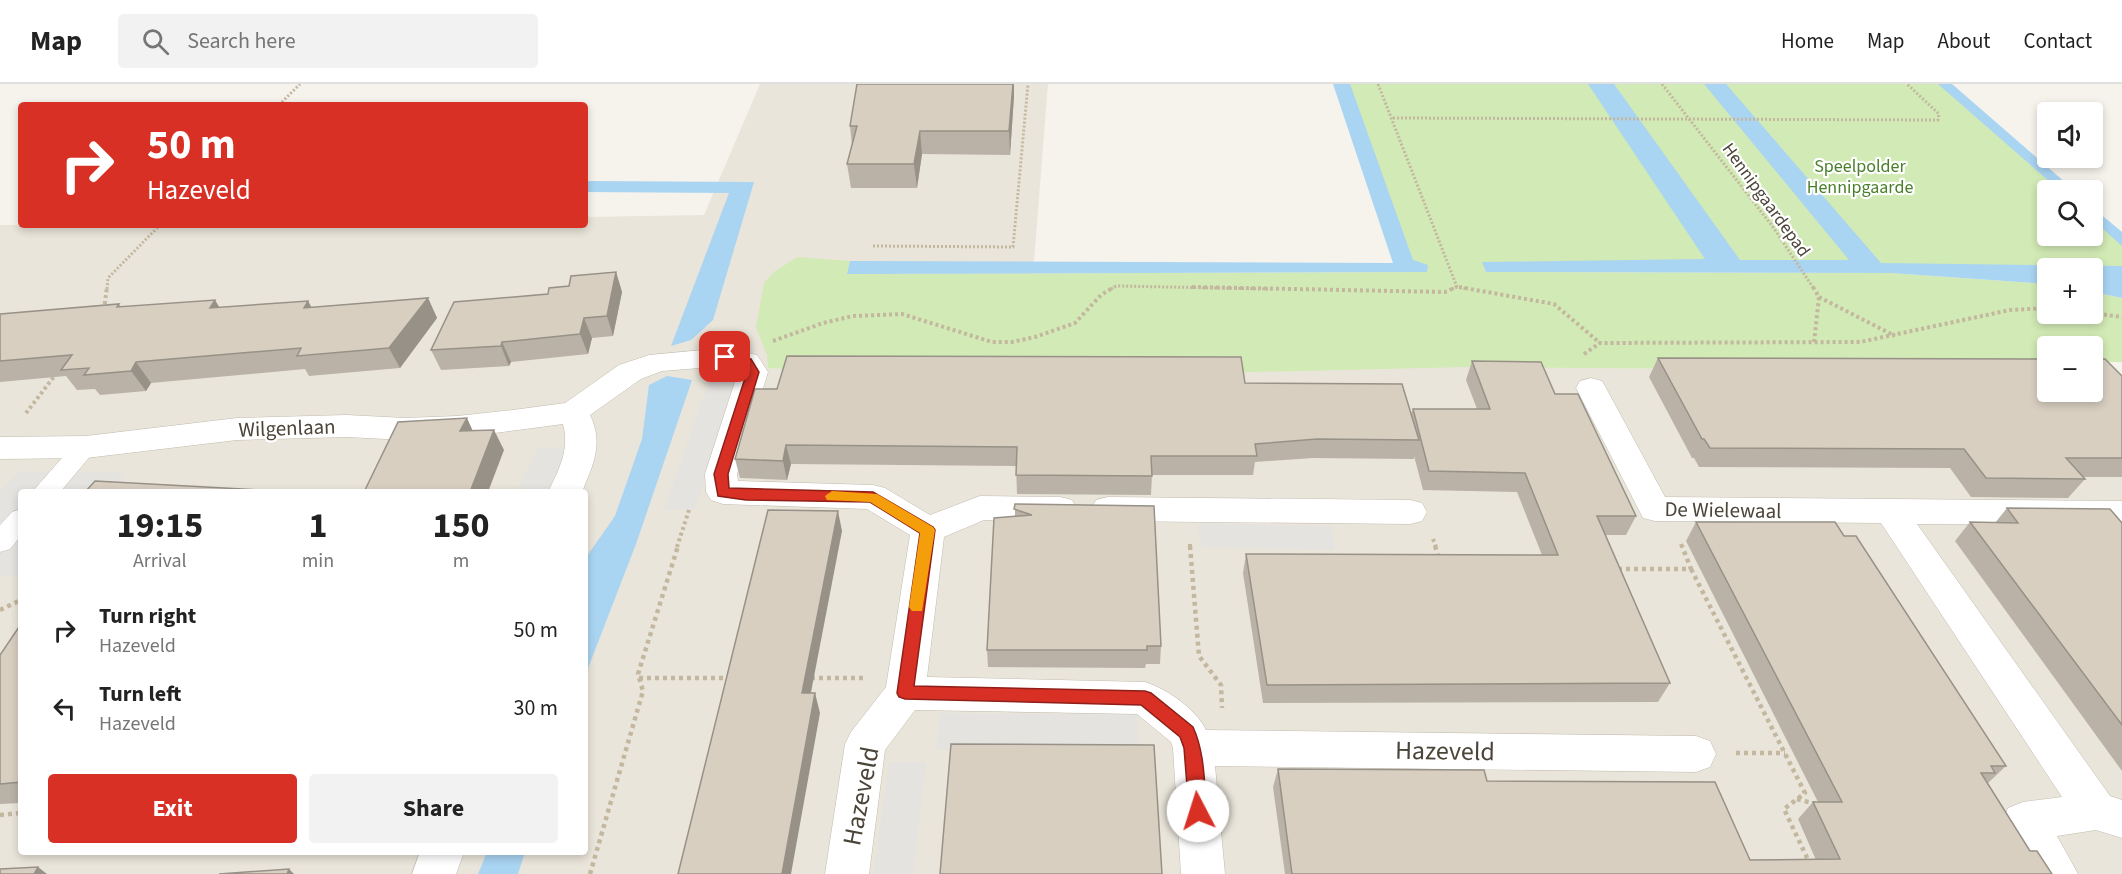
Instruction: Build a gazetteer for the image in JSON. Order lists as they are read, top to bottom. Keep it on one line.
{"streets":{"street":["Wilgenlaan","De Wielewaal","Hazeveld"],"path":["Hennipgaardepad"]},"parks":["Speelpolder Hennipgaarde"],"page":{"header":"Map","search":"Search here","nav":["Home","Map","About","Contact"],"map_buttons":["+","−"],"turn":["50 m","Hazeveld"],"eta":["19:15","Arrival","1","min","150","m"],"list":[{"name":"Turn right","note":"Hazeveld","value":"50 m"},{"name":"Turn left","note":"Hazeveld","value":"30 m"}],"buttons":["Exit","Share"]}}
